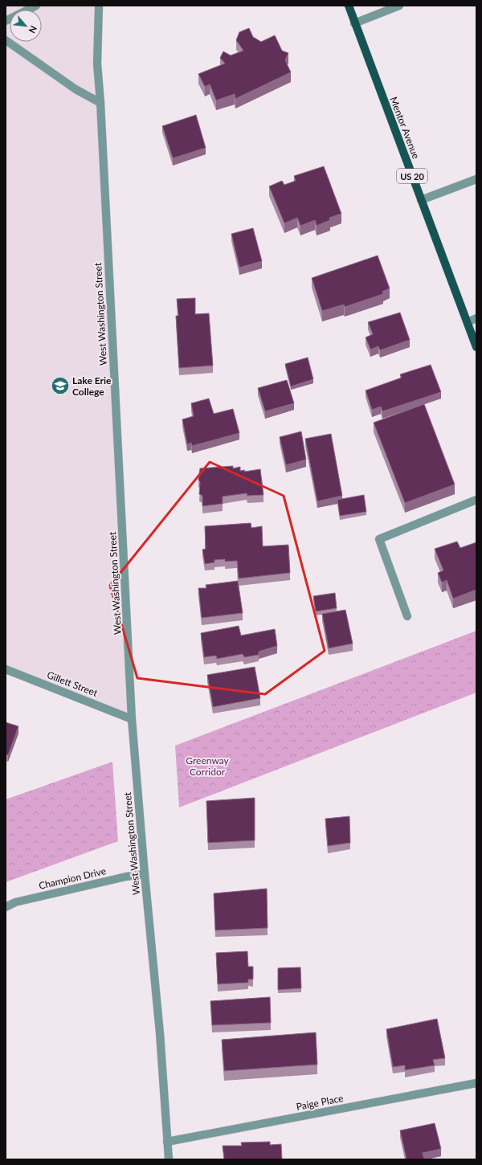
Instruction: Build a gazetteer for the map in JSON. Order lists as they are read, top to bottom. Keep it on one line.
{"streets":{"main road":["Mentor Avenue","US 20"],"street":["West Washington Street","Gillett Street","Champion Drive","Paige Place"]},"crossings":[["West Washington Street","Gillett Street"],["West Washington Street","Champion Drive"],["West Washington Street","Paige Place"]],"parks":["Greenway Corridor"],"places":{"school or university":["Lake Erie College"]},"north":"bottom right"}
